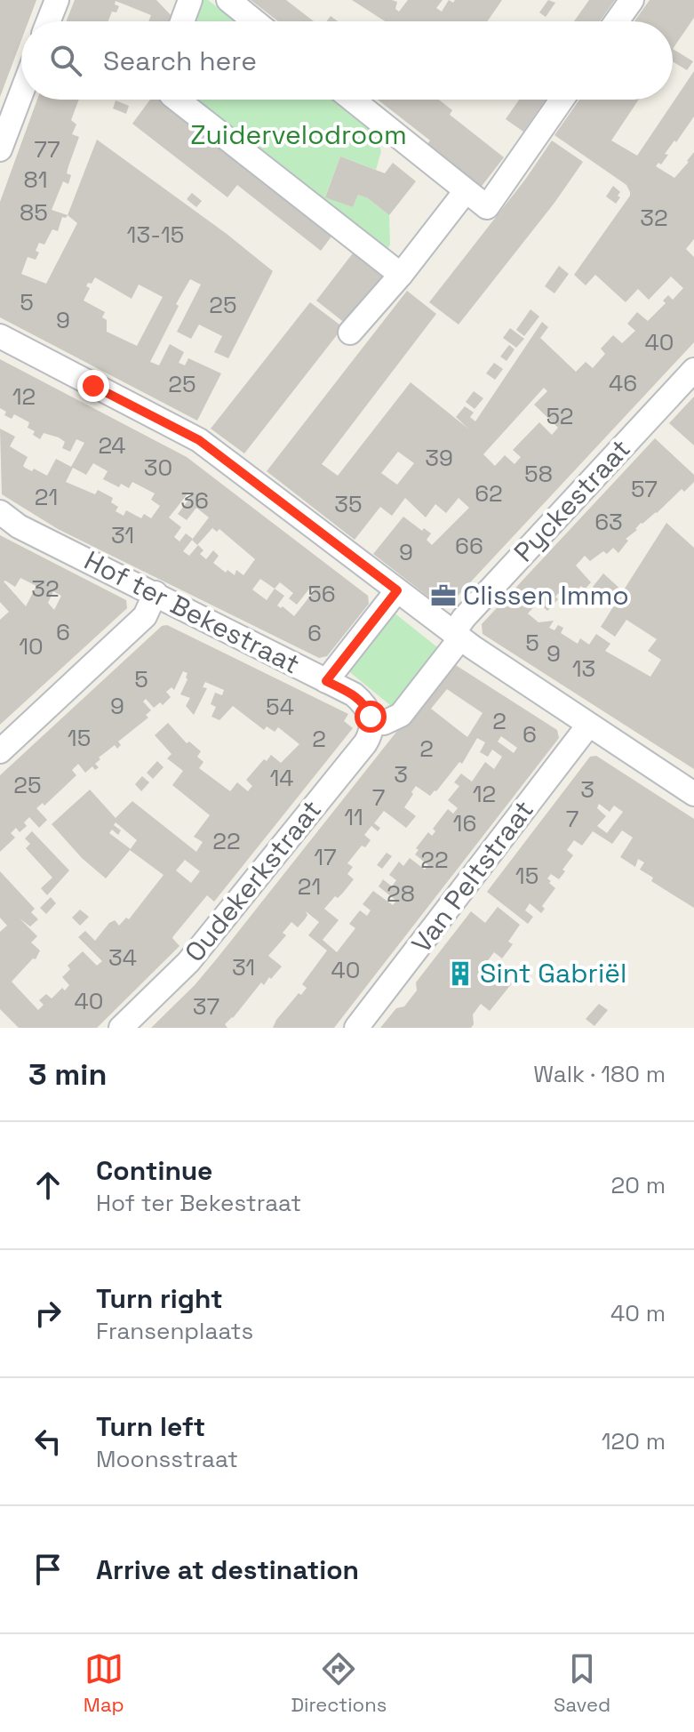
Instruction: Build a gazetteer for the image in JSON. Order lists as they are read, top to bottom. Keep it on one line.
{"streets":{"street":["Pyckestraat","Hof ter Bekestraat","Van Peltstraat","Oudekerkstraat"]},"crossings":[["Pyckestraat","Hof ter Bekestraat"],["Pyckestraat","Oudekerkstraat"],["Hof ter Bekestraat","Oudekerkstraat"]],"parks":["Zuidervelodroom"],"places":{"office":["Clissen Immo"],"building":["Sint Gabriël"]},"house_numbers":["77","81","85","32","13-15","5","25","9","40","46","25","12","52","24","39","30","58","57","62","21","36","35","63","31","66","9","32","56","6","6","5","10","9","13","5","9","54","2","6","15","2","2","3","14","25","3","12","7","11","7","16","22","17","22","15","21","28","34","31","40","40","37"],"page":{"search":"Search here","heading":["3 min","Walk · 180 m"],"list":[["Continue","Hof ter Bekestraat","20 m"],["Turn right","Fransenplaats","40 m"],["Turn left","Moonsstraat","120 m"],"Arrive at destination"],"nav":["Map","Directions","Saved"]}}
